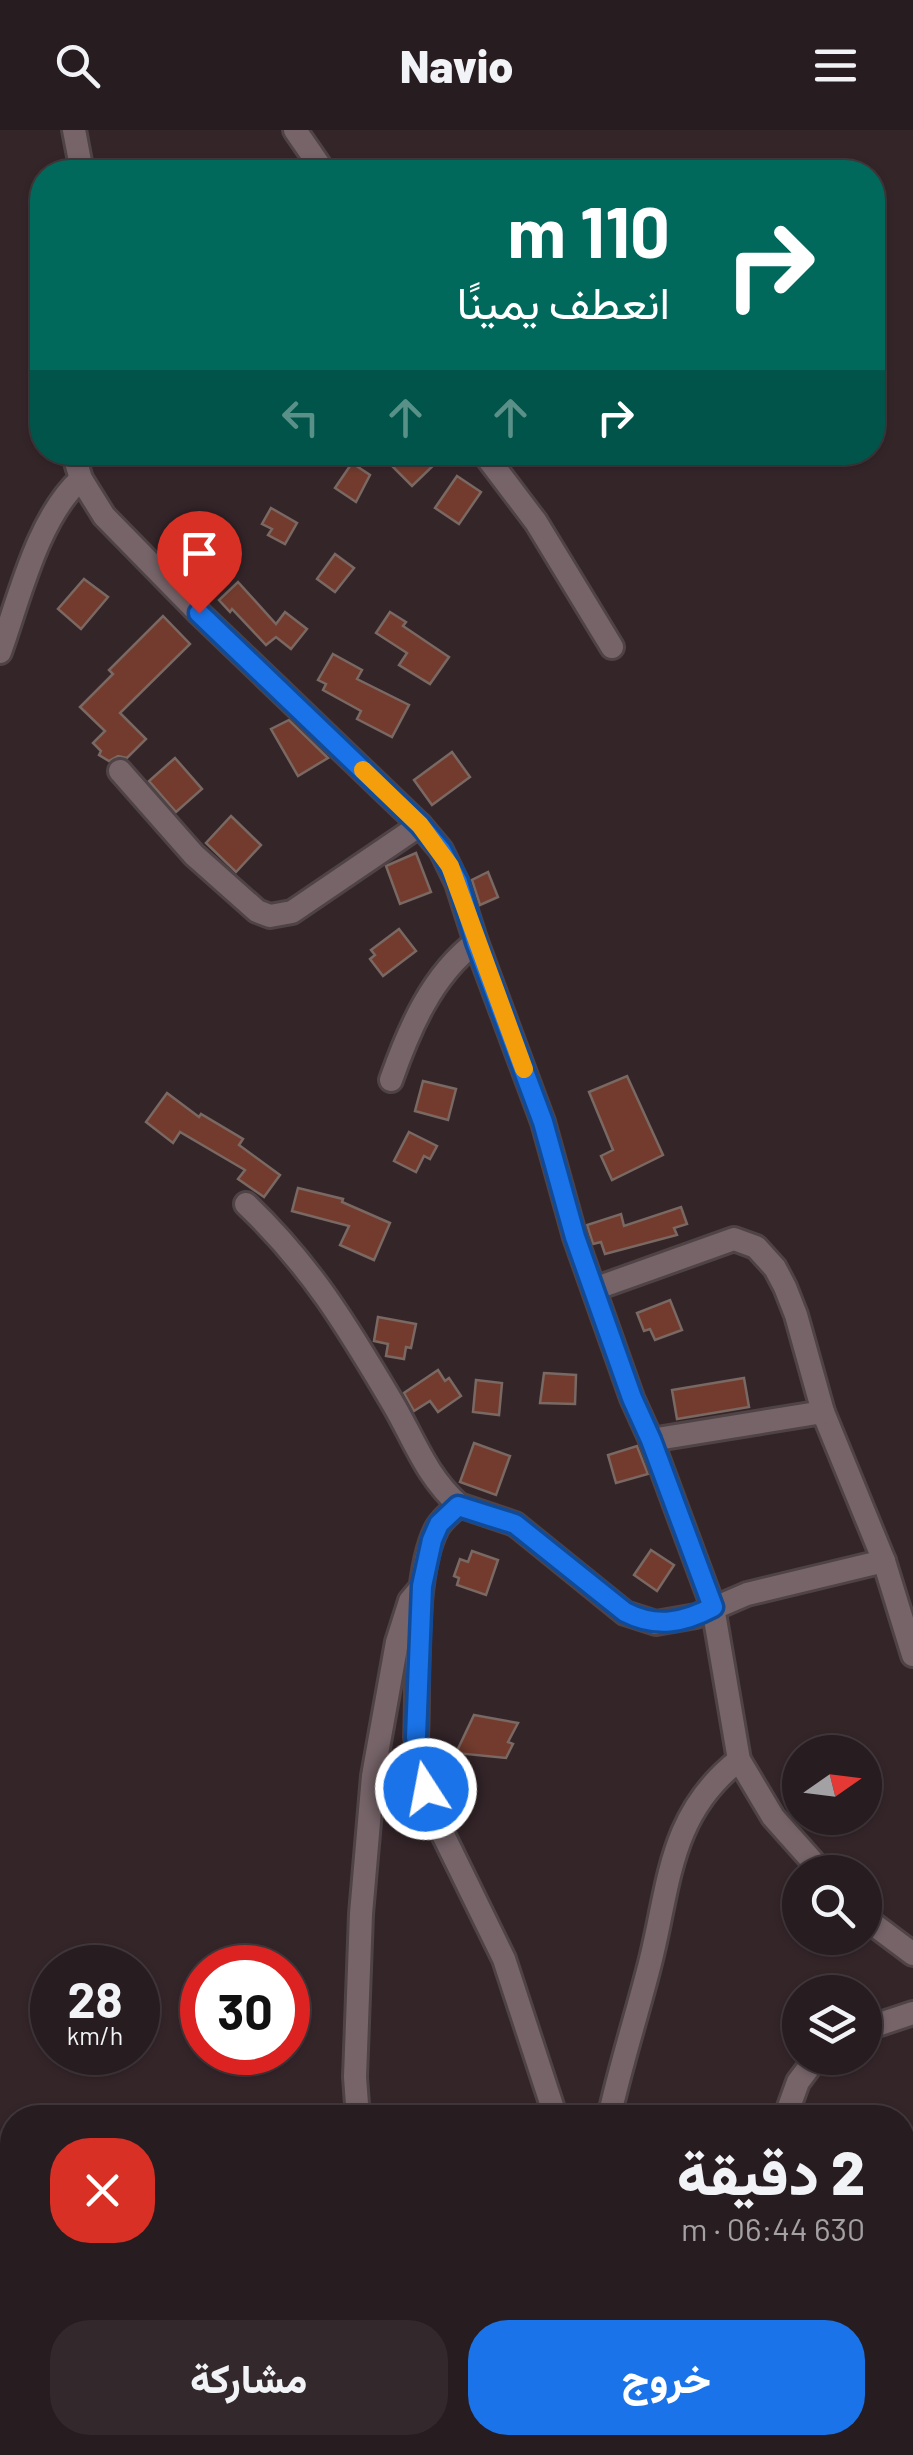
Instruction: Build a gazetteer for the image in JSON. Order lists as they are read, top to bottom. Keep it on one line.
{"north":"right","page":{"header":"Navio","turn":["110 m","انعطف يمينًا"],"speed":"28 km/h","limit":"30","heading":["2 دقيقة","630 m · 06:44"],"buttons":["خروج","مشاركة"]}}
